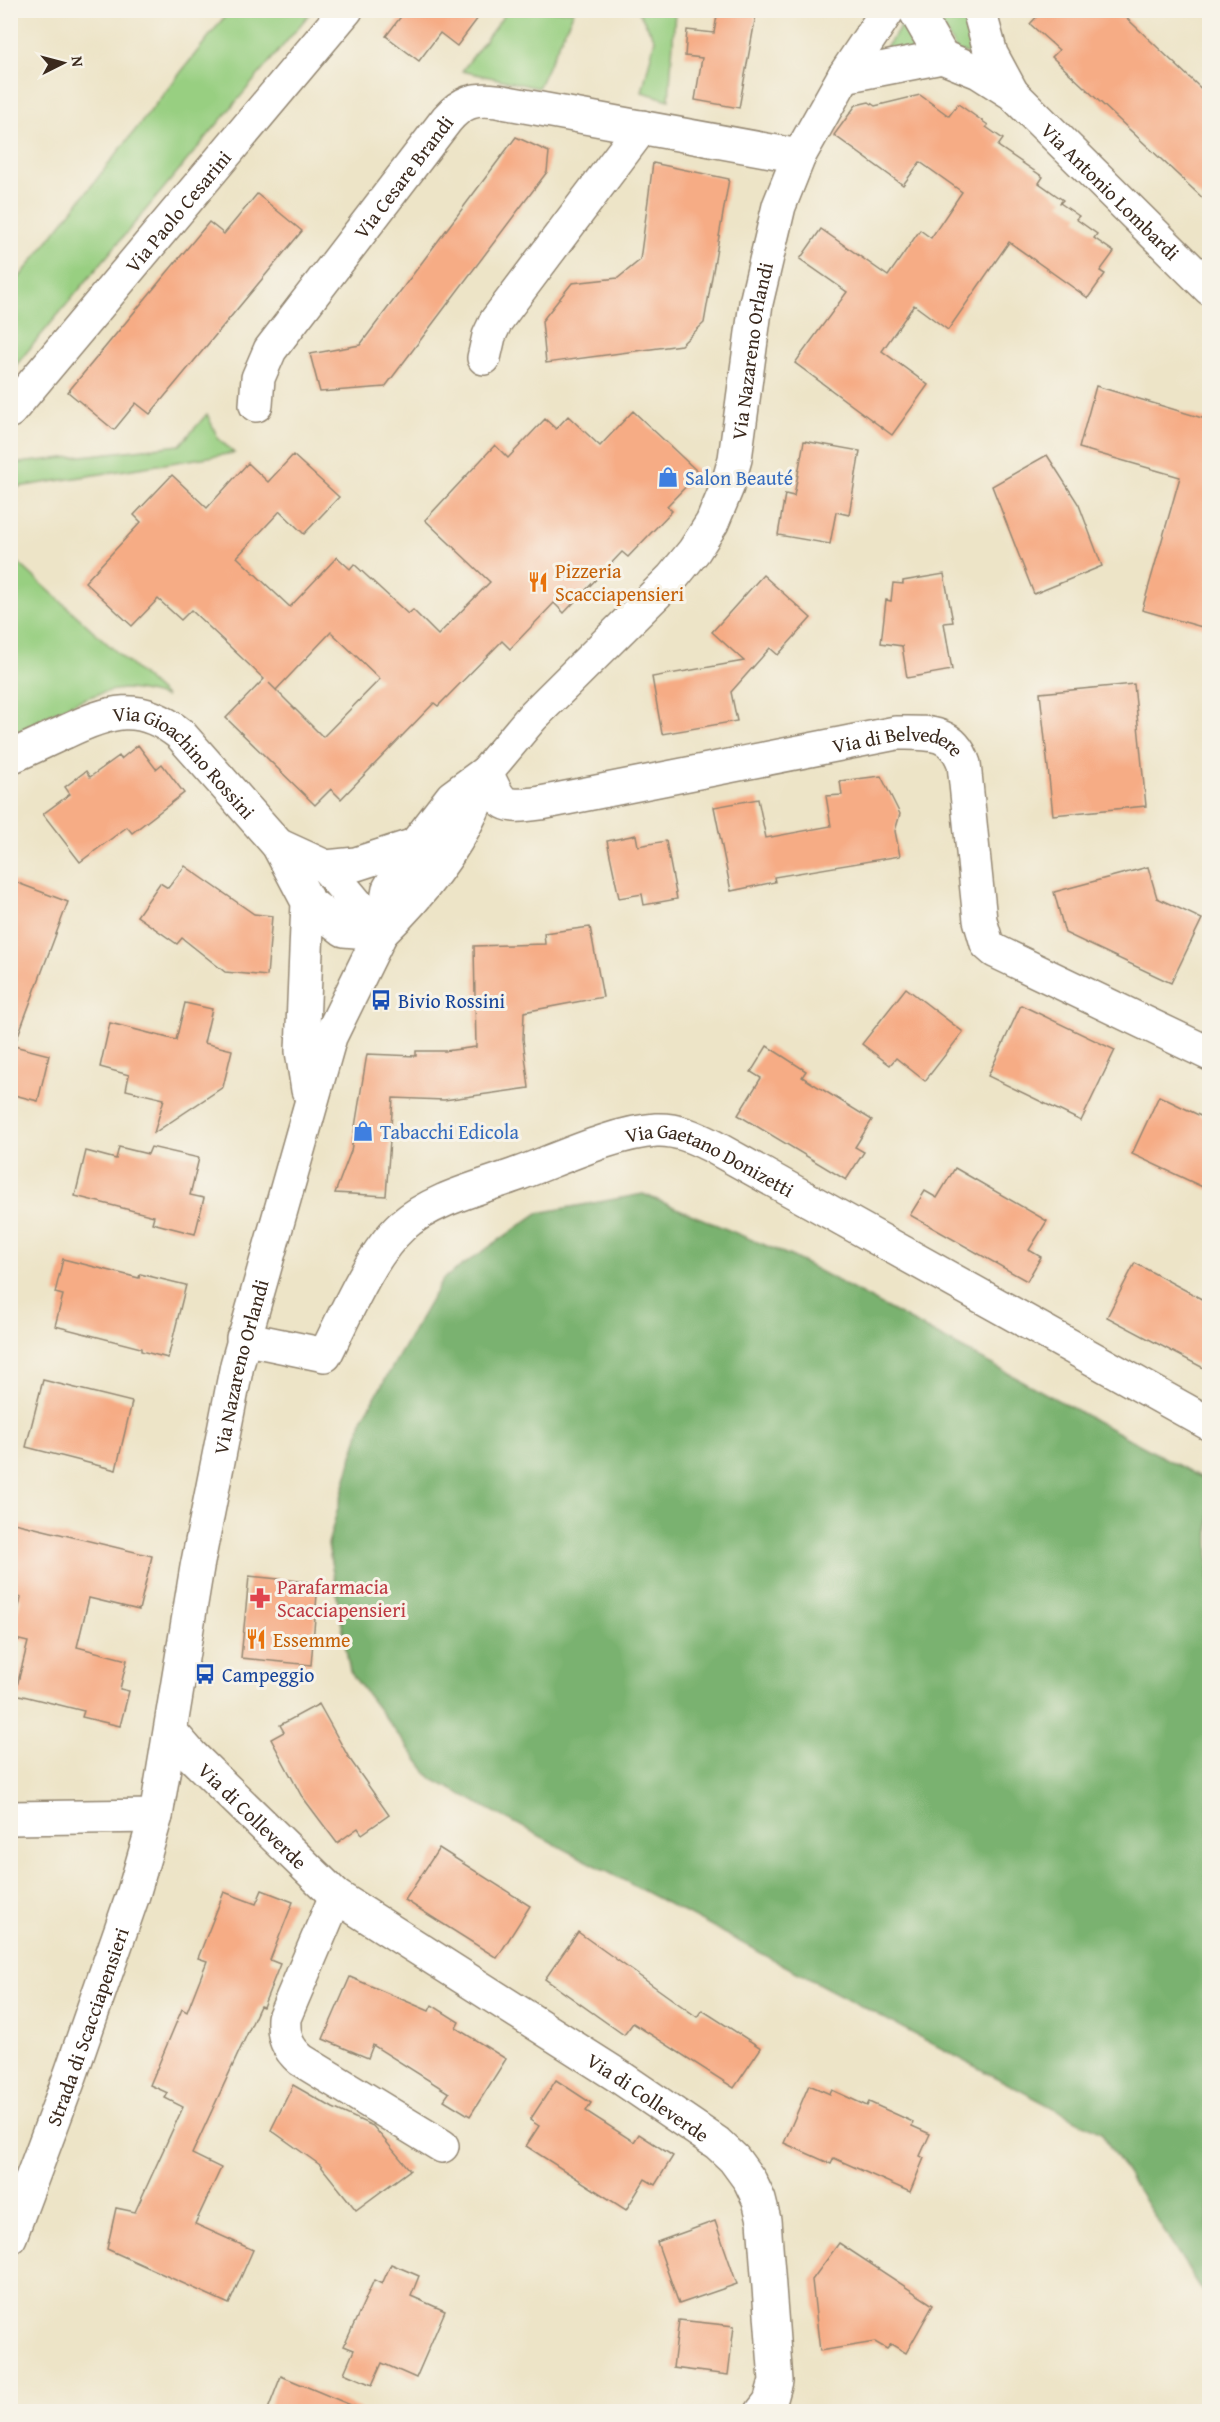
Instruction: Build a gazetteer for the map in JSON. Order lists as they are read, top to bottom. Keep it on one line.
{"streets":{"street":["Via Cesare Brandi","Via Antonio Lombardi","Via Paolo Cesarini","Via Nazareno Orlandi","Via di Belvedere","Via Gioachino Rossini","Via Gaetano Donizetti","Via di Colleverde","Strada di Scacciapensieri"]},"crossings":[["Via Cesare Brandi","Via Nazareno Orlandi"],["Via Nazareno Orlandi","Via di Belvedere"],["Via Nazareno Orlandi","Via Gioachino Rossini"],["Via Nazareno Orlandi","Via Gaetano Donizetti"],["Via Nazareno Orlandi","Via di Colleverde"],["Via Nazareno Orlandi","Strada di Scacciapensieri"]],"places":{"shop":["Salon Beauté","Tabacchi Edicola"],"restaurant":["Pizzeria Scacciapensieri","Essemme"],"bus stop":["Bivio Rossini","Campeggio"],"pharmacy":["Parafarmacia Scacciapensieri"]},"north":"right"}
